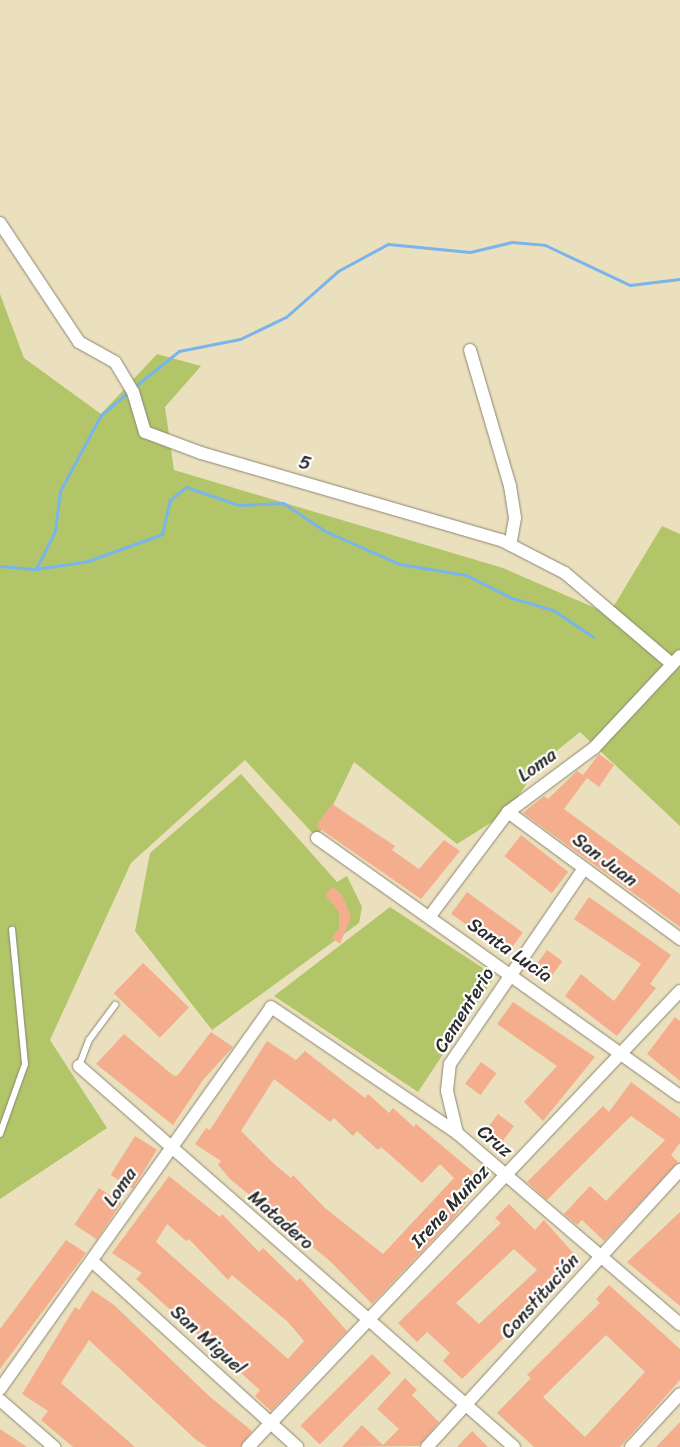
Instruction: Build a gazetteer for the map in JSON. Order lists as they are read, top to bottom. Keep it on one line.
{"streets":{"street":["5","Loma","San Juan","Santa Lucía","Cementerio","Cruz","Irene Muñoz","Matadero","Constitución","San Miguel"]},"crossings":[["5","Loma"],["Loma","San Juan"],["Loma","Santa Lucía"],["Loma","Cruz"],["Loma","Matadero"],["Loma","San Miguel"],["San Juan","Cementerio"],["Santa Lucía","Cementerio"],["Santa Lucía","Irene Muñoz"],["Cementerio","Cruz"],["Cruz","Irene Muñoz"],["Cruz","Constitución"],["Irene Muñoz","Matadero"],["Irene Muñoz","San Miguel"],["Matadero","Constitución"]]}
